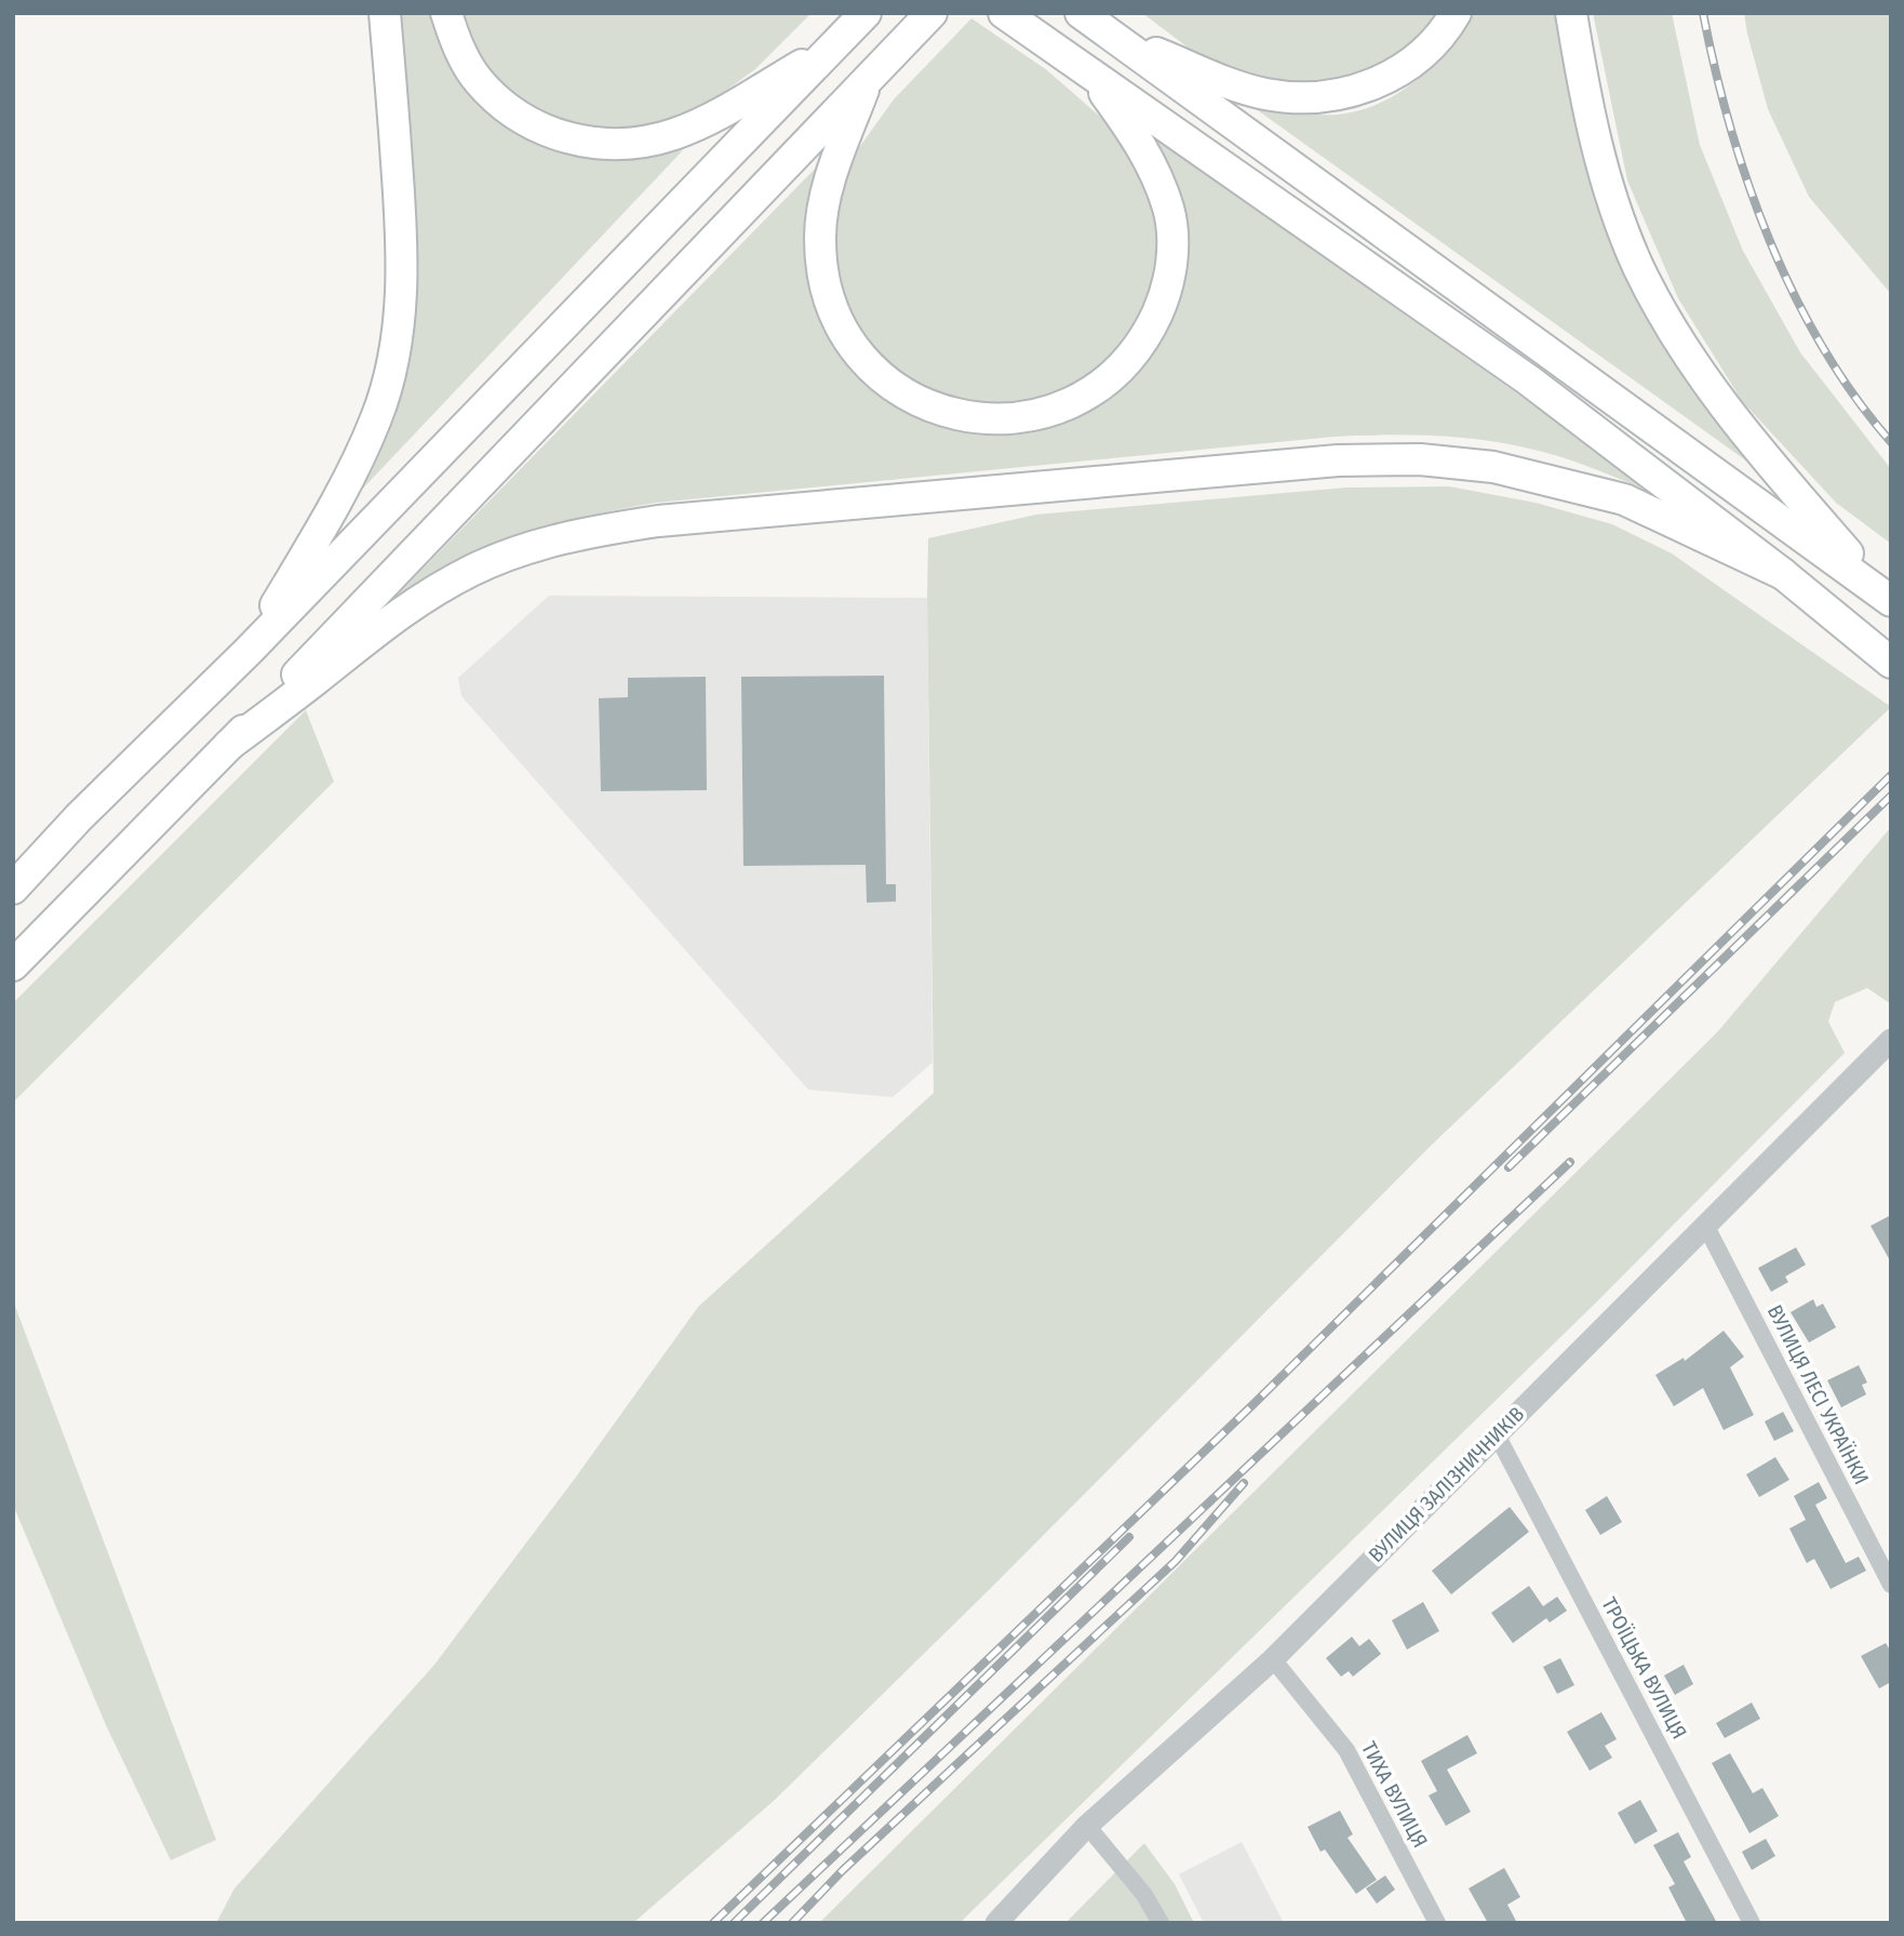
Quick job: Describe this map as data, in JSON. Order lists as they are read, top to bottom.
{
  "streets": {
    "street": [
      "ВУЛИЦЯ ЛЕСІ УКРАЇНКИ",
      "ВУЛИЦЯ ЗАЛІЗНИЧНИКІВ",
      "ТРОЇЦЬКА ВУЛИЦЯ",
      "ТИХА ВУЛИЦЯ"
    ]
  },
  "crossings": [
    ["ВУЛИЦЯ ЛЕСІ УКРАЇНКИ", "ВУЛИЦЯ ЗАЛІЗНИЧНИКІВ"],
    ["ВУЛИЦЯ ЗАЛІЗНИЧНИКІВ", "ТРОЇЦЬКА ВУЛИЦЯ"],
    ["ВУЛИЦЯ ЗАЛІЗНИЧНИКІВ", "ТИХА ВУЛИЦЯ"]
  ]
}
